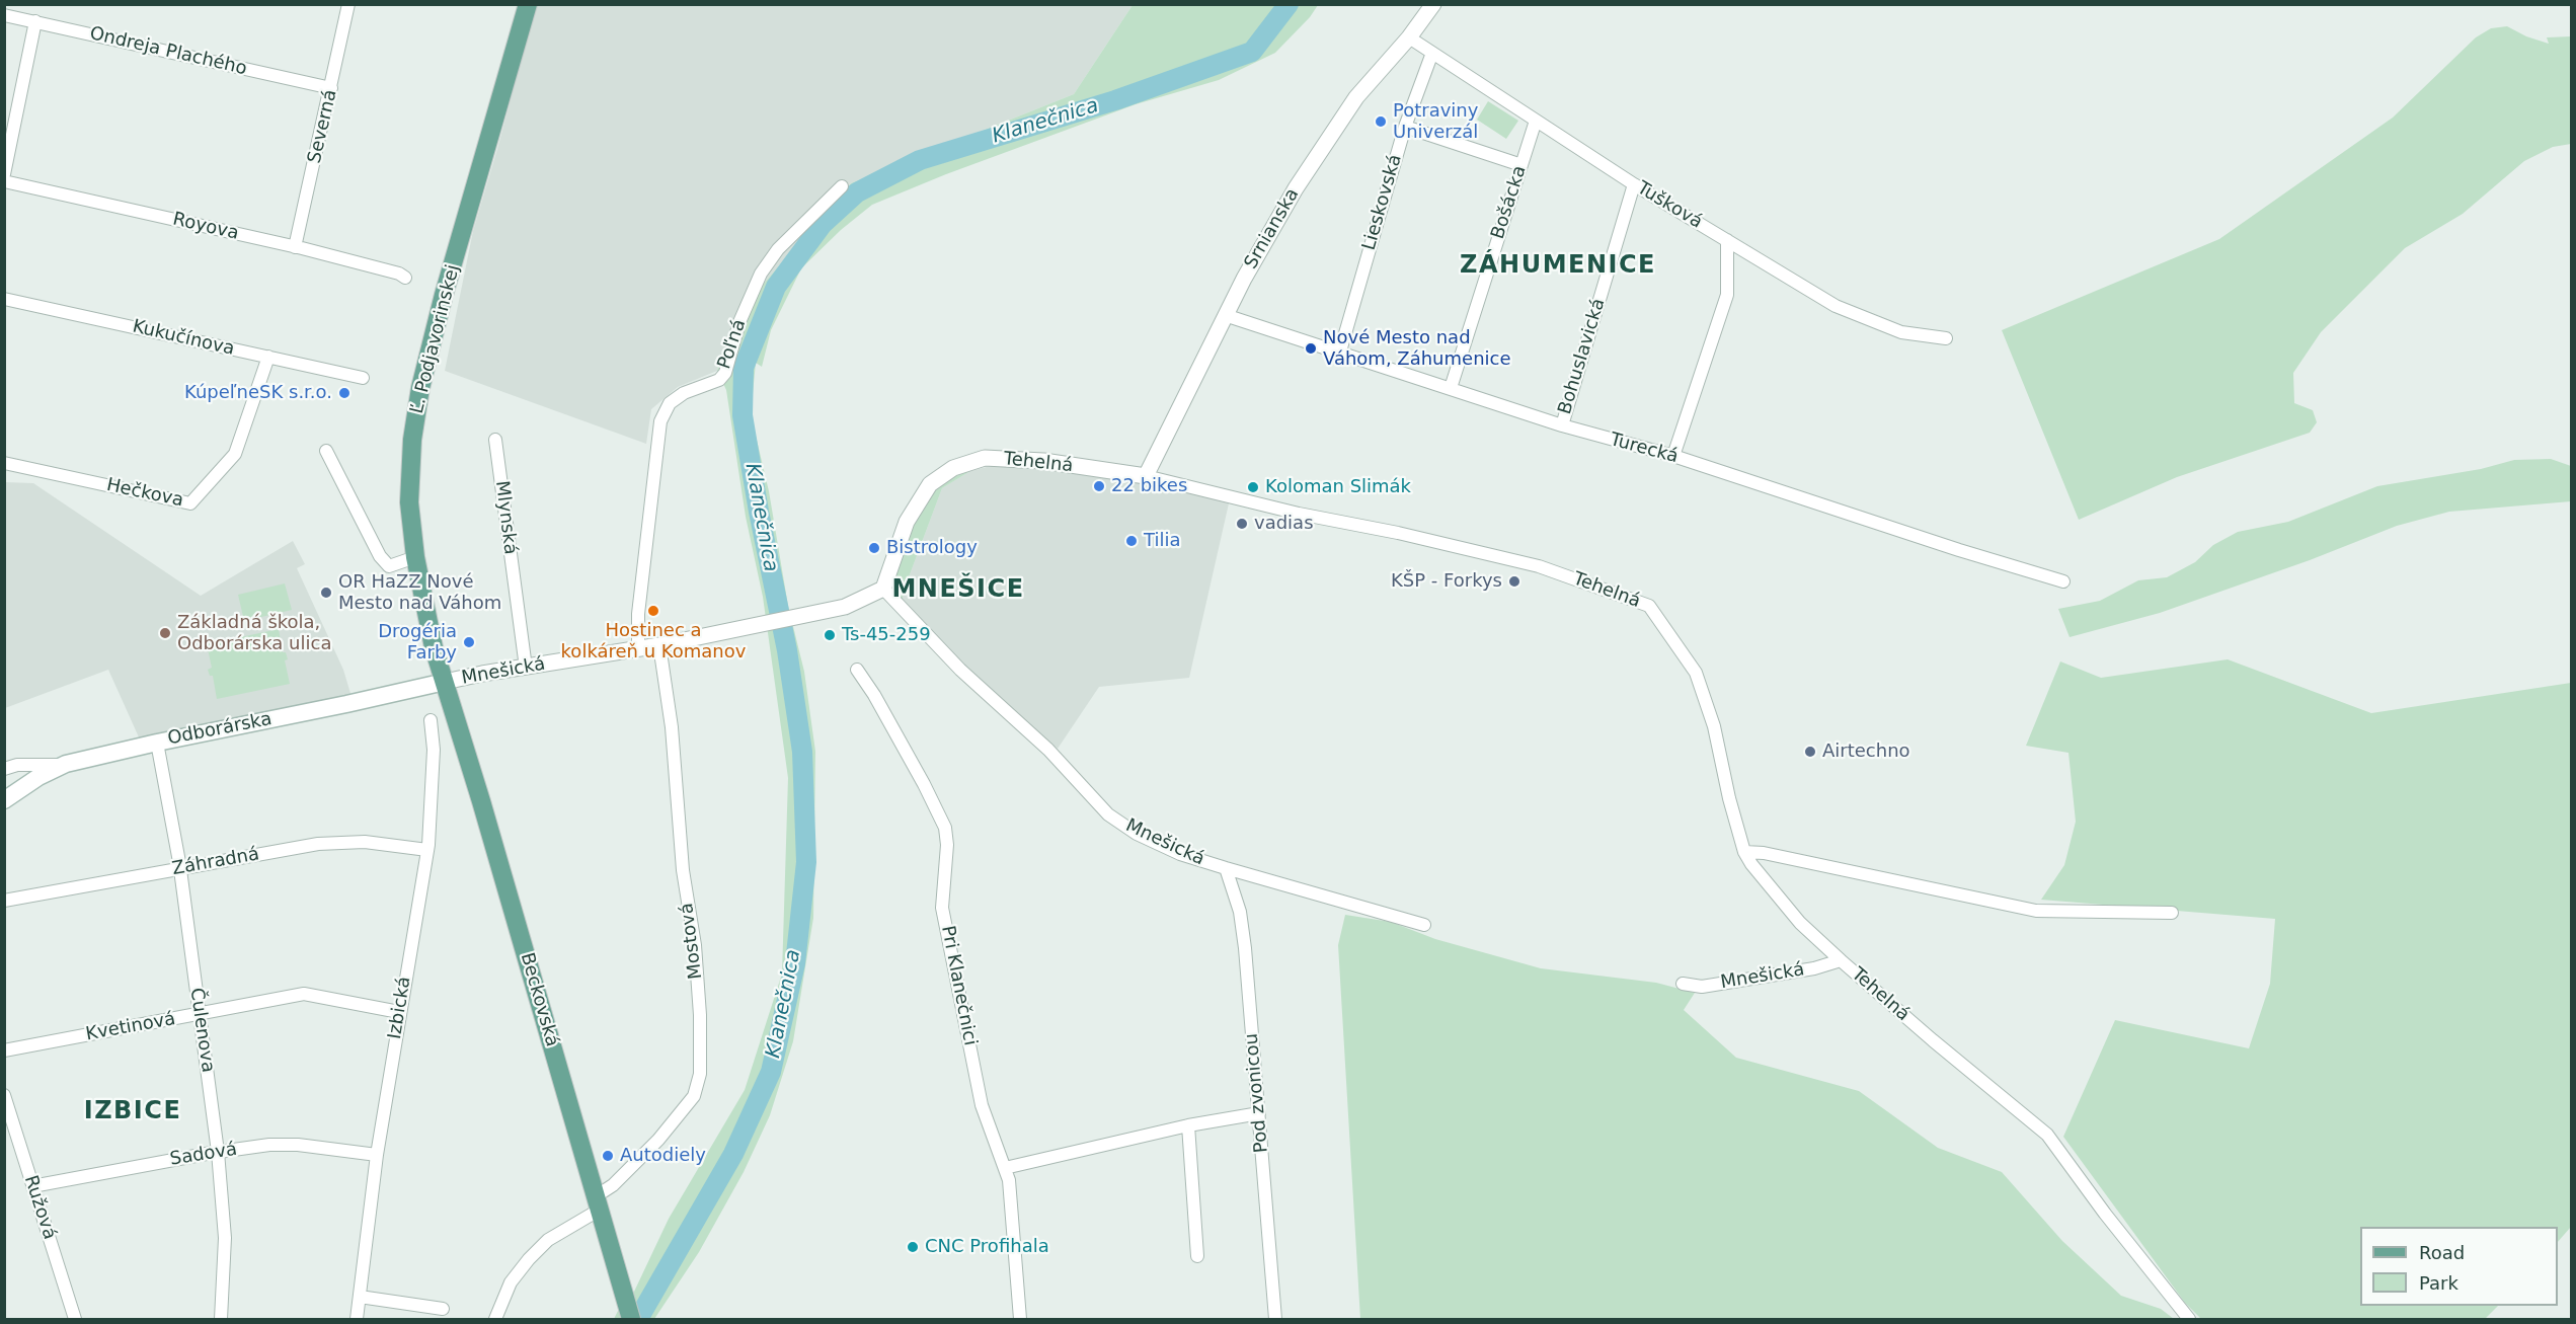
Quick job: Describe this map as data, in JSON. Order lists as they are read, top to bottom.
{
  "streets": {
    "main road": ["Ľ. Podjavorinskej", "Odborárska", "Beckovská"],
    "street": [
      "Ondreja Plachého",
      "Severná",
      "Lieskovská",
      "Bošácka",
      "Tušková",
      "Royova",
      "Srnianska",
      "Kukučínova",
      "Poľná",
      "Bohuslavická",
      "Turecká",
      "Tehelná",
      "Hečkova",
      "Mlynská",
      "Mnešická",
      "Záhradná",
      "Mostová",
      "Pri Klanečnici",
      "Izbická",
      "Kvetinová",
      "Čulenova",
      "Pod zvonicou",
      "Sadová",
      "Ružová"
    ]
  },
  "crossings": [
    ["Ondreja Plachého", "Severná"],
    ["Severná", "Royova"],
    ["Lieskovská", "Tušková"],
    ["Lieskovská", "Turecká"],
    ["Bošácka", "Tušková"],
    ["Bošácka", "Turecká"],
    ["Tušková", "Srnianska"],
    ["Tušková", "Bohuslavická"],
    ["Srnianska", "Turecká"],
    ["Srnianska", "Tehelná"],
    ["Kukučínova", "Hečkova"],
    ["Ľ. Podjavorinskej", "Mnešická"],
    ["Ľ. Podjavorinskej", "Odborárska"],
    ["Ľ. Podjavorinskej", "Beckovská"],
    ["Poľná", "Mnešická"],
    ["Bohuslavická", "Turecká"],
    ["Tehelná", "Mnešická"],
    ["Mlynská", "Mnešická"],
    ["Mnešická", "Odborárska"],
    ["Mnešická", "Mostová"],
    ["Mnešická", "Beckovská"],
    ["Mnešická", "Pod zvonicou"],
    ["Odborárska", "Beckovská"],
    ["Odborárska", "Čulenova"],
    ["Záhradná", "Izbická"],
    ["Záhradná", "Čulenova"],
    ["Mostová", "Beckovská"],
    ["Izbická", "Kvetinová"],
    ["Izbická", "Sadová"],
    ["Kvetinová", "Čulenova"],
    ["Čulenova", "Sadová"],
    ["Sadová", "Ružová"]
  ],
  "districts": ["ZÁHUMENICE", "MNEŠICE", "IZBICE"],
  "water": ["Klanečnica"],
  "places": [
    "Potraviny Univerzál",
    "Nové Mesto nad Váhom, Záhumenice",
    "KúpeľneSK s.r.o.",
    "22 bikes",
    "Koloman Slimák",
    "vadias",
    "Tilia",
    "Bistrology",
    "KŠP - Forkys",
    "OR HaZZ Nové Mesto nad Váhom",
    "Hostinec a kolkáreň u Komanov",
    "Základná škola, Odborárska ulica",
    "Ts-45-259",
    "Drogéria Farby",
    "Airtechno",
    "Autodiely",
    "CNC Profihala"
  ],
  "legend": ["Road", "Park"]
}
